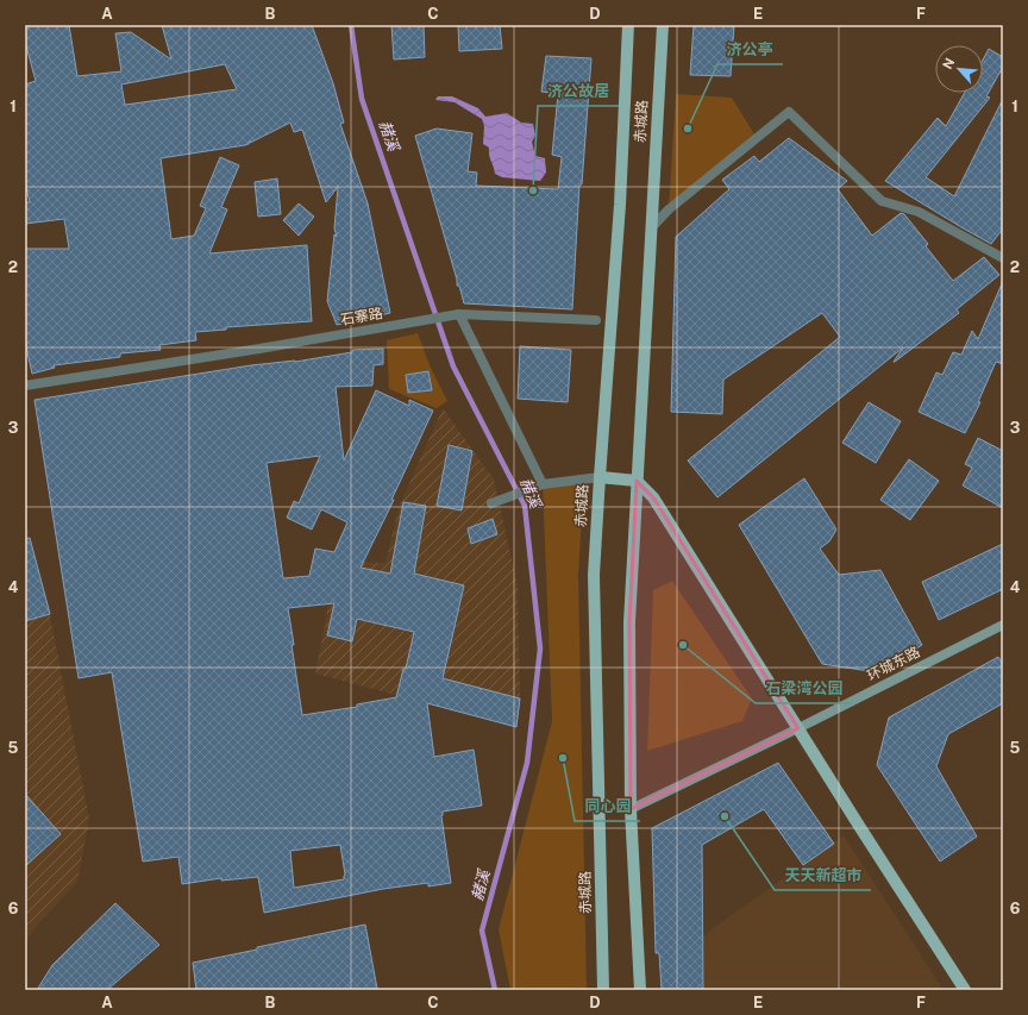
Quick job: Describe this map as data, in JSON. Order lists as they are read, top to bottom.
{
  "streets": {
    "main road": ["赤城路", "环城东路"],
    "street": ["石寨路"]
  },
  "crossings": [
    ["赤城路", "环城东路"]
  ],
  "water": ["赭溪"],
  "places": [
    "济公亭",
    "济公故居",
    "石梁湾公园",
    "同心园",
    "天天新超市"
  ],
  "north": "top left",
  "grid": {
    "columns": [
      "A",
      "B",
      "C",
      "D",
      "E",
      "F"
    ],
    "rows": [
      "1",
      "2",
      "3",
      "4",
      "5",
      "6"
    ]
  }
}
